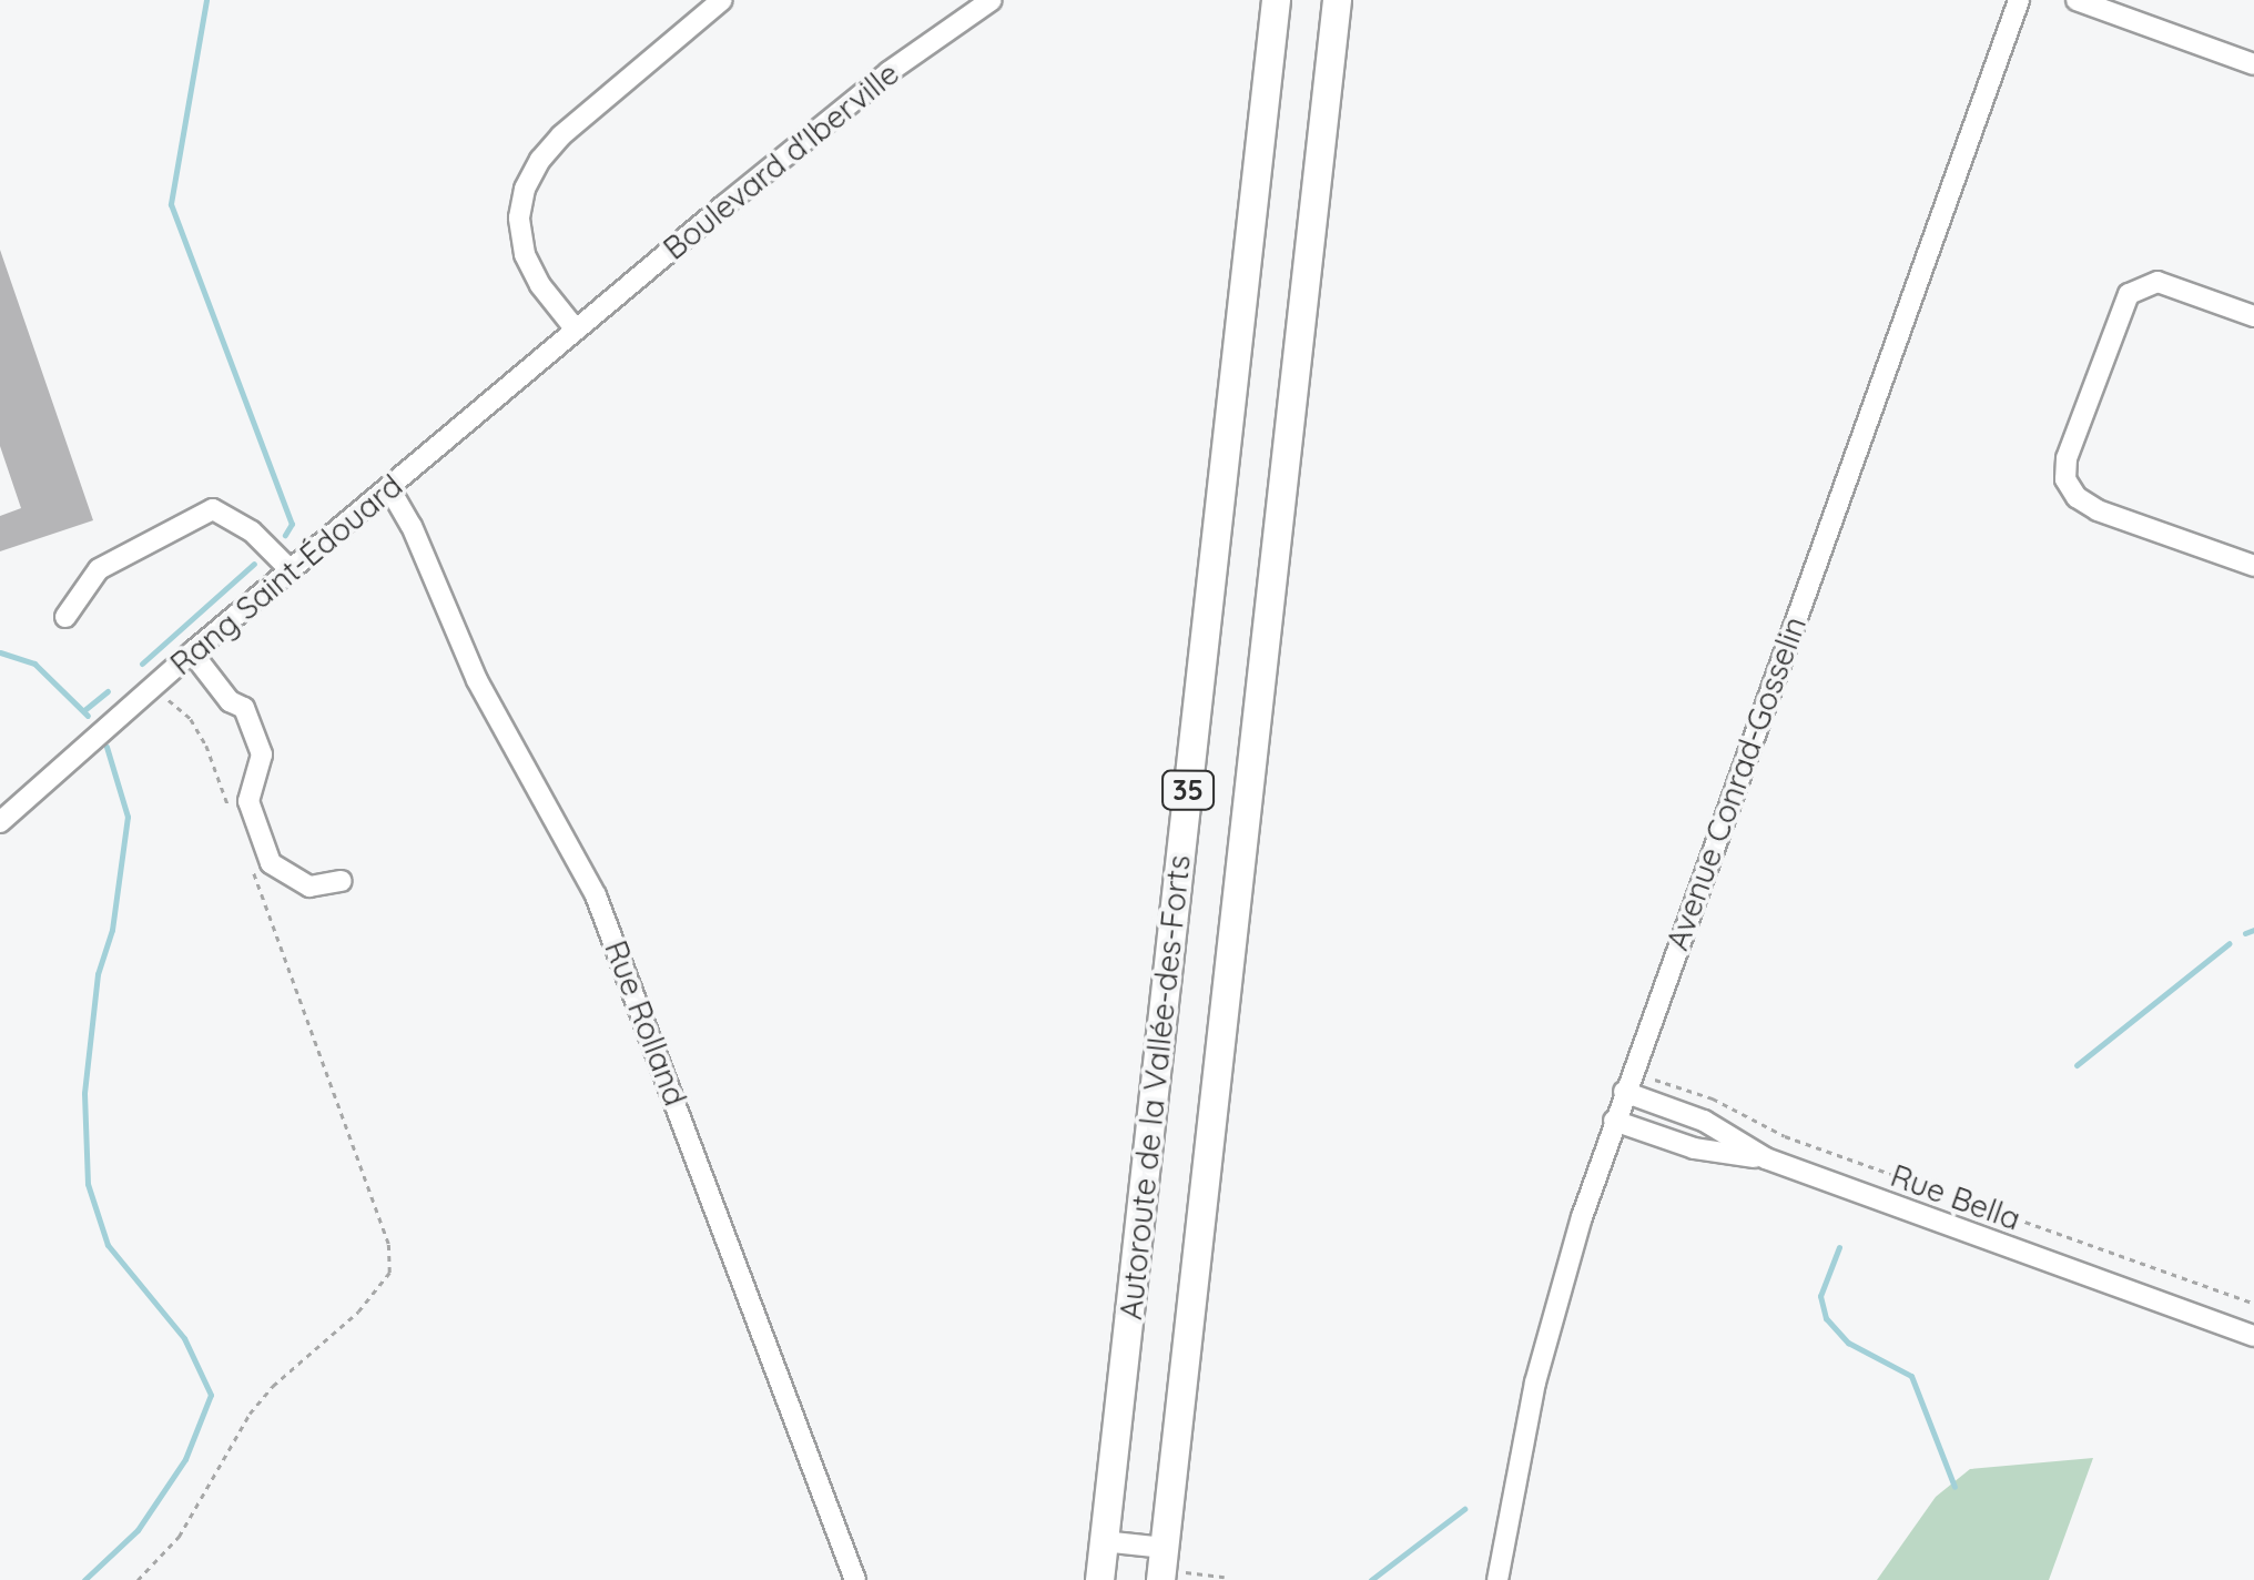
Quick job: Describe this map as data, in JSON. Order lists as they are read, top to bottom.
{
  "streets": {
    "highway": ["35", "Autoroute de la Vallée-des-Forts"],
    "street": [
      "Boulevard d'Iberville",
      "Rang Saint-Édouard",
      "Avenue Conrad-Gosselin",
      "Rue Rolland",
      "Rue Bella"
    ]
  },
  "crossings": [
    ["Boulevard d'Iberville", "Rang Saint-Édouard"],
    ["Rang Saint-Édouard", "Rue Rolland"],
    ["Avenue Conrad-Gosselin", "Rue Bella"]
  ]
}
